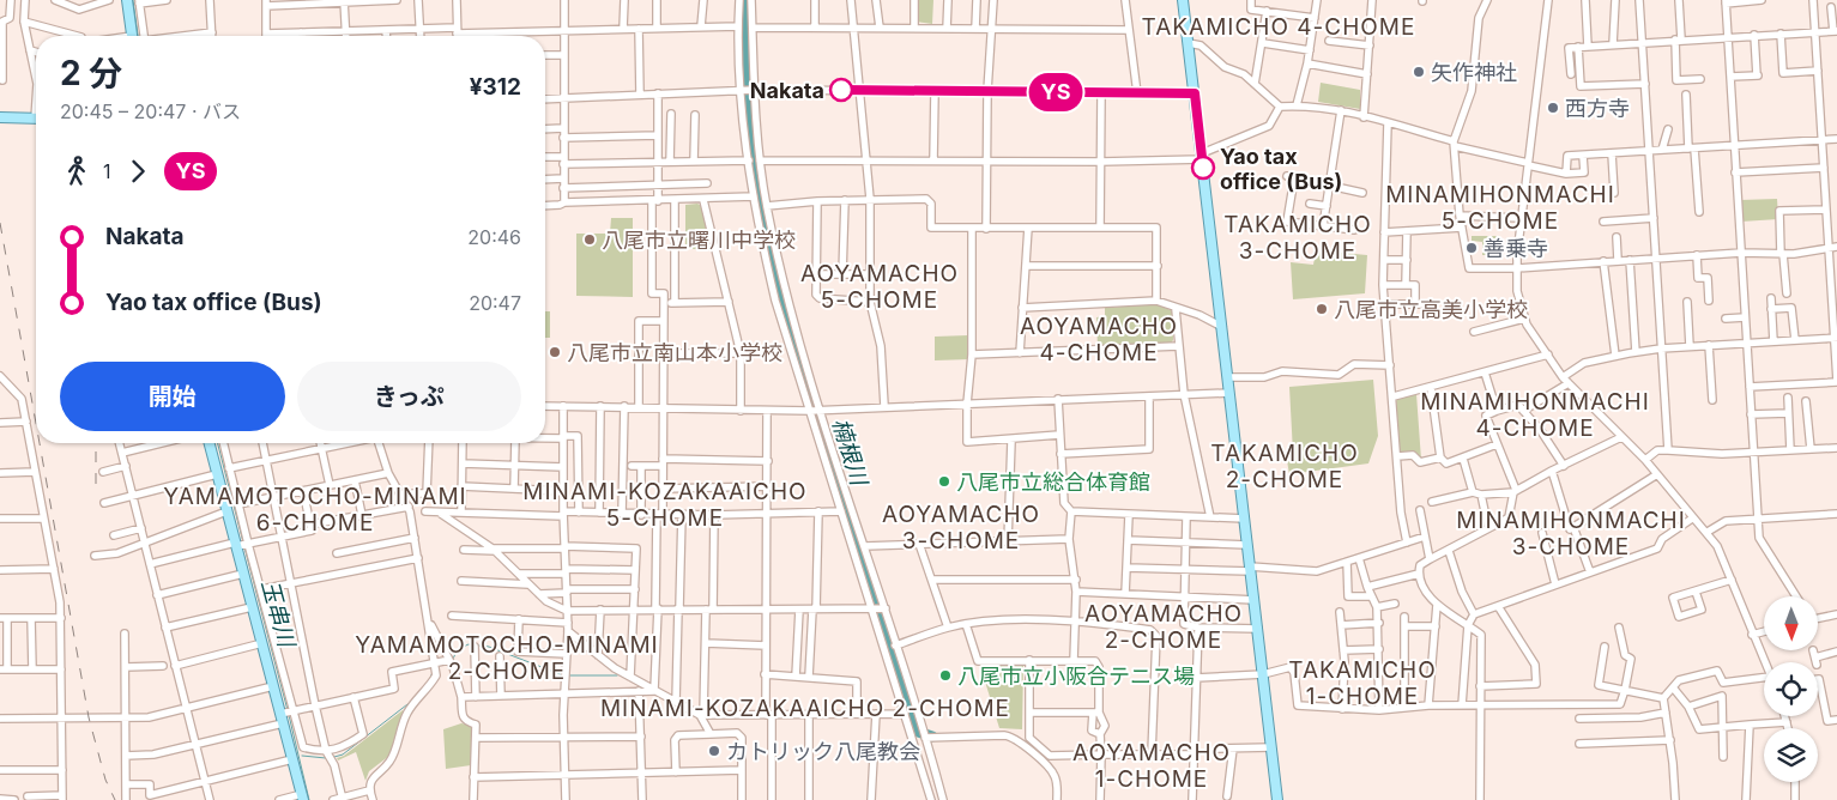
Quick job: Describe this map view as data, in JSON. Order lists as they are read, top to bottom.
{
  "districts": [
    "TAKAMICHO 4-CHOME",
    "MINAMIHONMACHI 5-CHOME",
    "TAKAMICHO 3-CHOME",
    "AOYAMACHO 5-CHOME",
    "AOYAMACHO 4-CHOME",
    "MINAMIHONMACHI 4-CHOME",
    "TAKAMICHO 2-CHOME",
    "MINAMI-KOZAKAAICHO 5-CHOME",
    "YAMAMOTOCHO-MINAMI 6-CHOME",
    "AOYAMACHO 3-CHOME",
    "MINAMIHONMACHI 3-CHOME",
    "AOYAMACHO 2-CHOME",
    "YAMAMOTOCHO-MINAMI 2-CHOME",
    "TAKAMICHO 1-CHOME",
    "MINAMI-KOZAKAAICHO 2-CHOME",
    "AOYAMACHO 1-CHOME"
  ],
  "water": ["楠根川", "玉串川"],
  "places": [
    "矢作神社",
    "Nakata",
    "西方寺",
    "Yao tax office (Bus)",
    "八尾市立曙川中学校",
    "善乗寺",
    "八尾市立高美小学校",
    "八尾市立南山本小学校",
    "八尾市立総合体育館",
    "八尾市立小阪合テニス場",
    "カトリック八尾教会"
  ],
  "lines": ["bus line YS"],
  "north": "bottom",
  "page": {
    "on_map": "YS",
    "heading": ["2 分", "20:45 – 20:47 · バス", "¥312"],
    "legs": ["1", "YS"],
    "list": [
      {
        "name": "Nakata",
        "value": "20:46"
      },
      {
        "name": "Yao tax office (Bus)",
        "value": "20:47"
      }
    ],
    "buttons": ["開始", "きっぷ"]
  }
}
